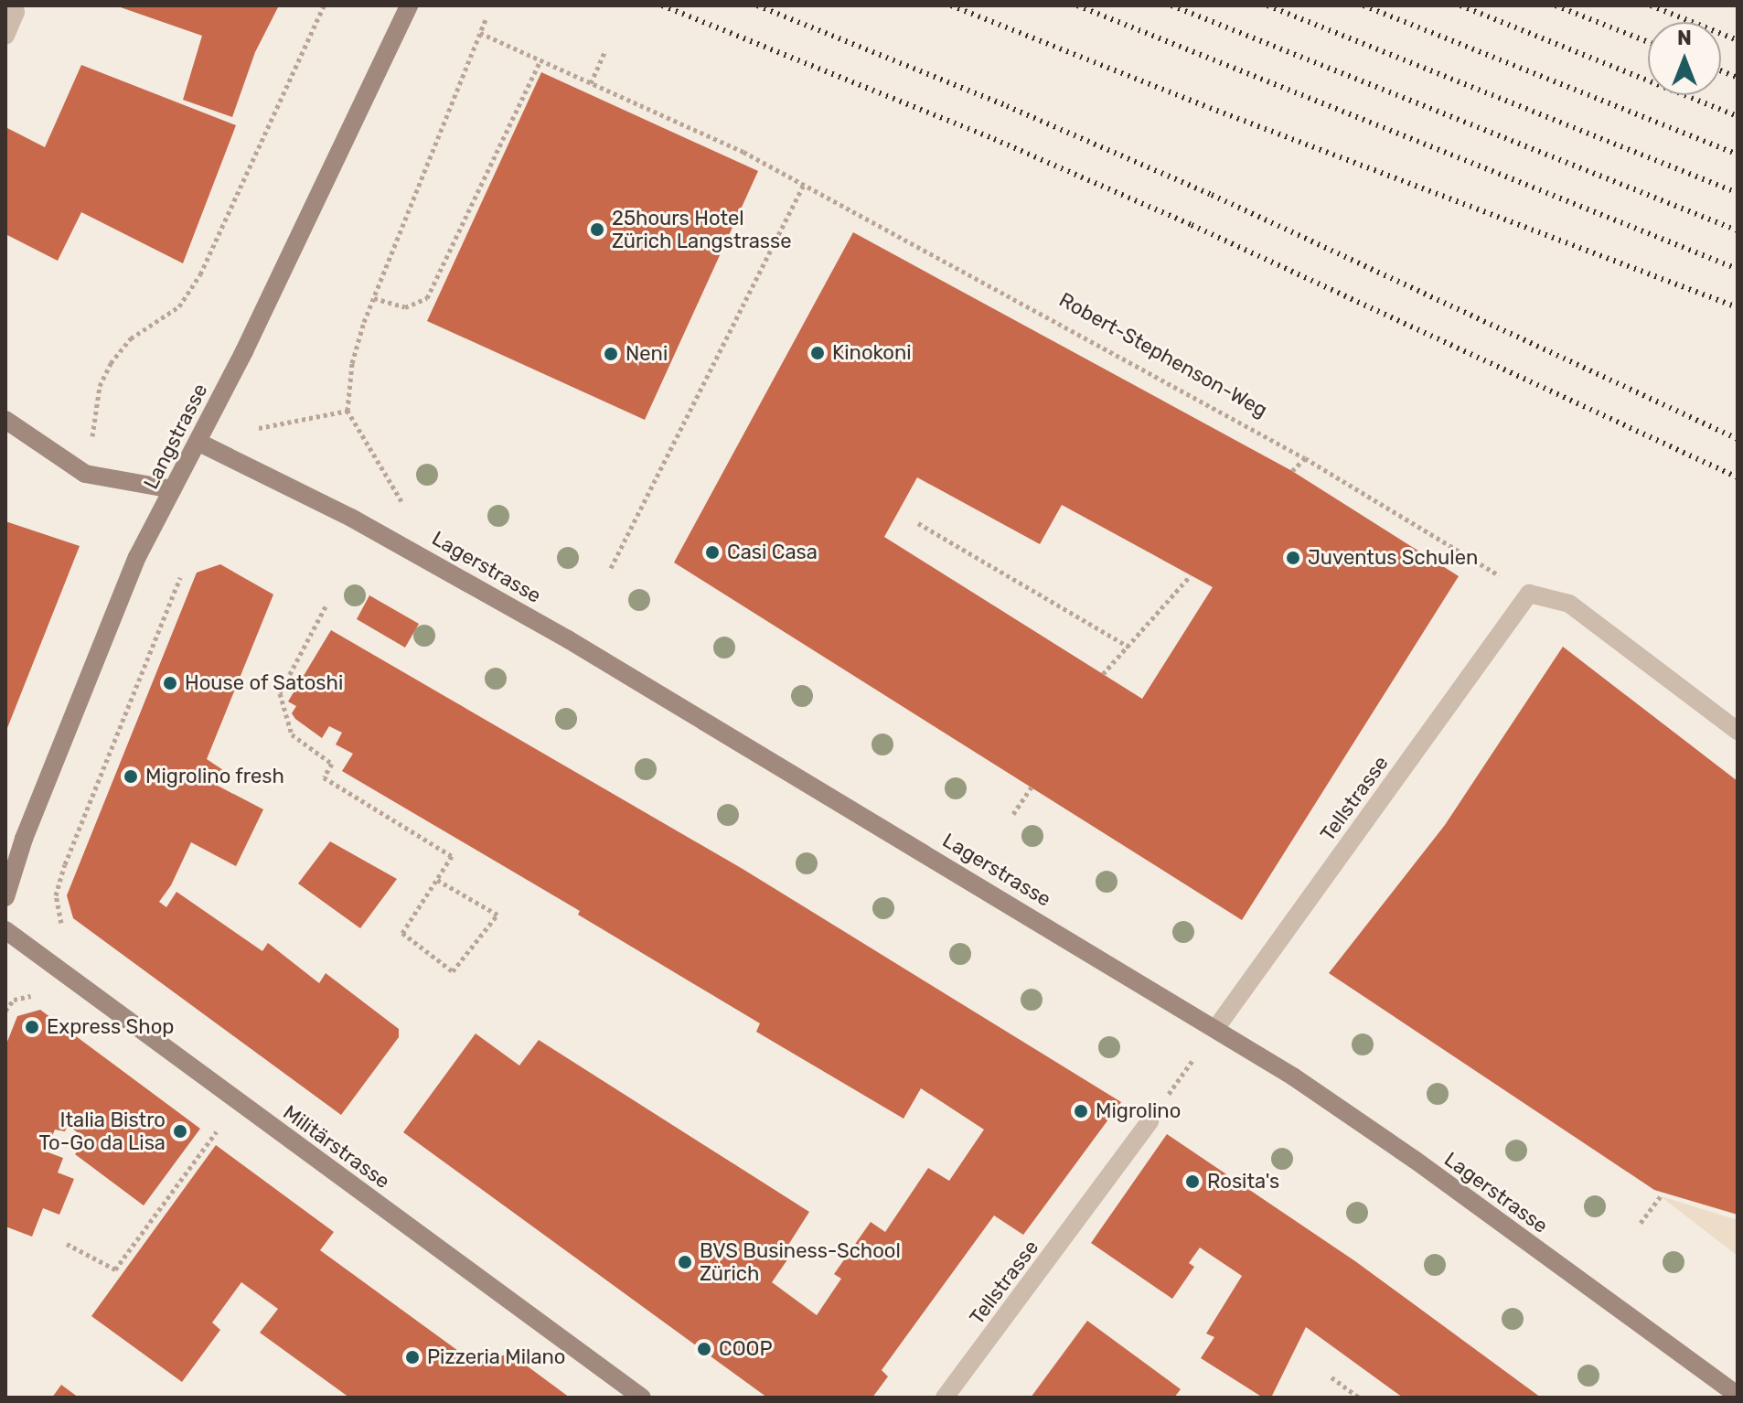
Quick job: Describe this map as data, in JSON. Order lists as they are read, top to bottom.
{
  "streets": {
    "street": [
      "Langstrasse",
      "Lagerstrasse",
      "Tellstrasse",
      "Militärstrasse"
    ],
    "path": ["Robert-Stephenson-Weg"]
  },
  "crossings": [
    ["Robert-Stephenson-Weg", "Tellstrasse"],
    ["Langstrasse", "Lagerstrasse"],
    ["Lagerstrasse", "Tellstrasse"]
  ],
  "places": [
    "25hours Hotel Zürich Langstrasse",
    "Kinokoni",
    "Neni",
    "Casi Casa",
    "Juventus Schulen",
    "House of Satoshi",
    "Migrolino fresh",
    "Express Shop",
    "Migrolino",
    "Italia Bistro To-Go da Lisa",
    "Rosita's",
    "BVS Business-School Zürich",
    "COOP",
    "Pizzeria Milano"
  ],
  "north": "top"
}
